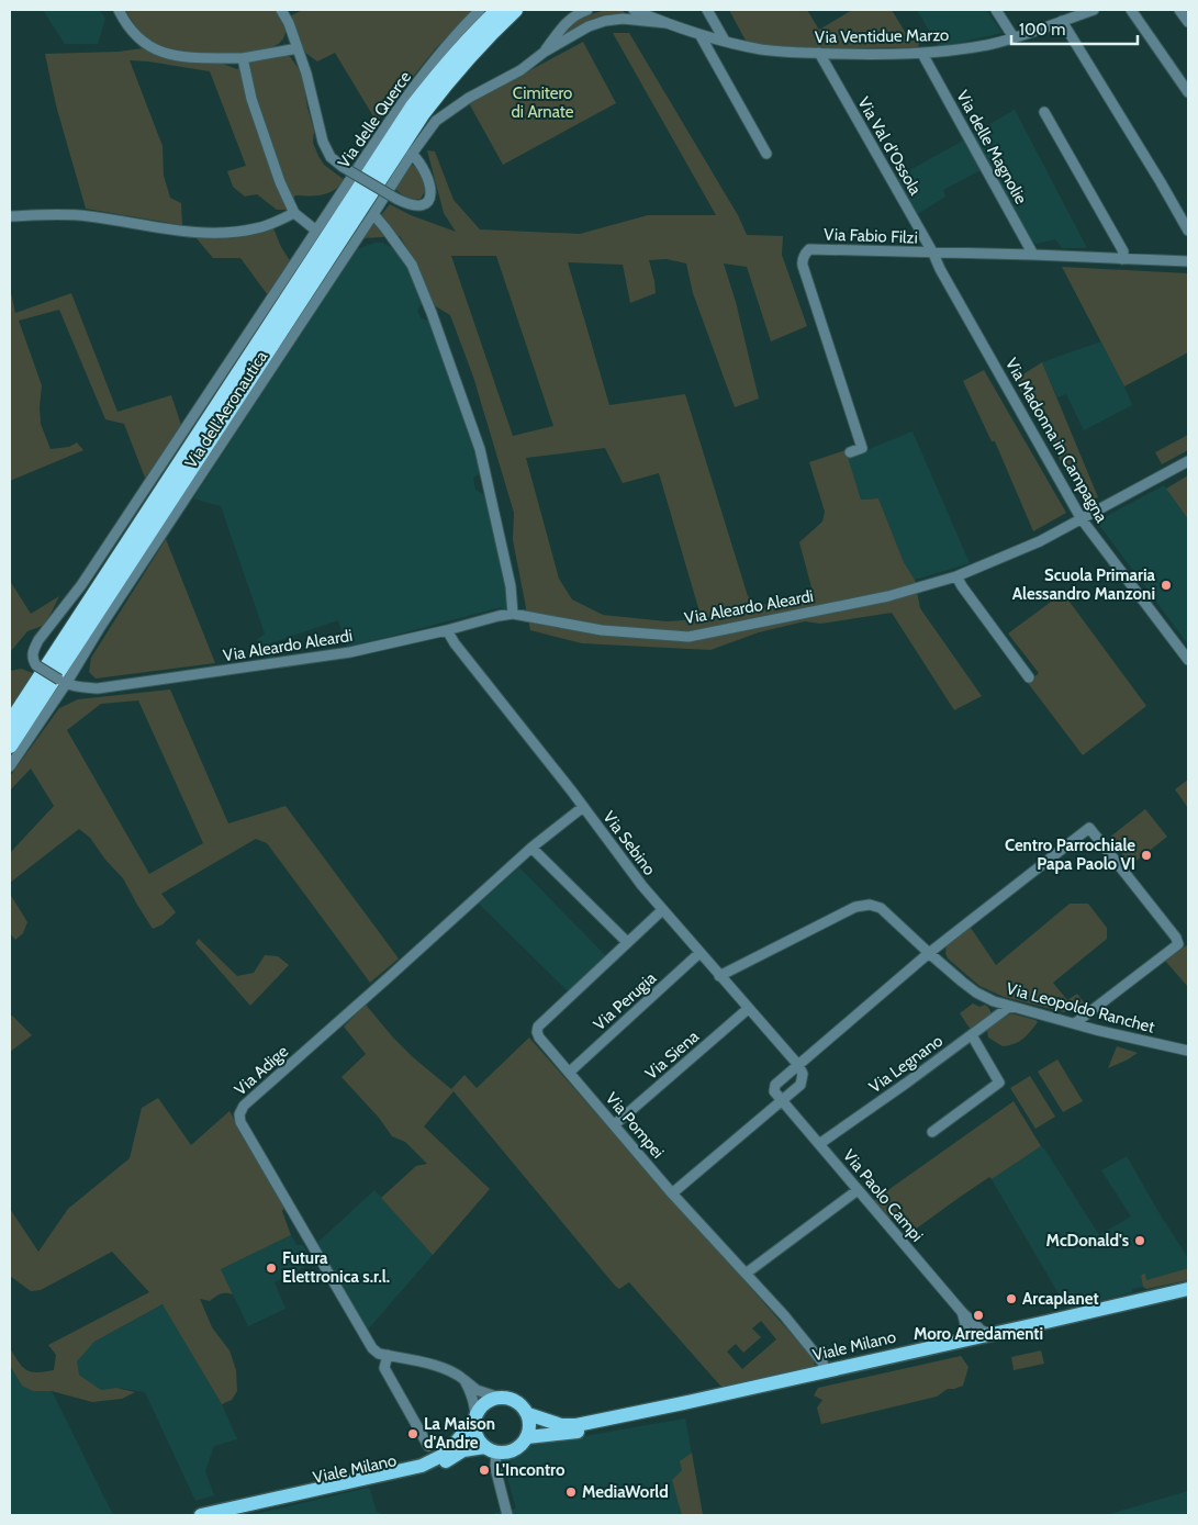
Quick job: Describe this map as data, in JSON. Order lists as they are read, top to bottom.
{
  "streets": {
    "main road": ["Viale Milano"],
    "street": [
      "Via Ventidue Marzo",
      "Via delle Querce",
      "Via Val d'Ossola",
      "Via delle Magnolie",
      "Via Fabio Filzi",
      "Via dell'Aeronautica",
      "Via Madonna in Campagna",
      "Via Aleardo Aleardi",
      "Via Sebino",
      "Via Perugia",
      "Via Leopoldo Ranchet",
      "Via Siena",
      "Via Legnano",
      "Via Adige",
      "Via Pompei",
      "Via Paolo Campi"
    ]
  },
  "crossings": [
    ["Via Ventidue Marzo", "Via Val d'Ossola"],
    ["Via Ventidue Marzo", "Via delle Magnolie"],
    ["Via Ventidue Marzo", "Via dell'Aeronautica"],
    ["Via delle Querce", "Via dell'Aeronautica"],
    ["Via delle Querce", "Via Aleardo Aleardi"],
    ["Via Val d'Ossola", "Via Fabio Filzi"],
    ["Via Val d'Ossola", "Via Madonna in Campagna"],
    ["Via delle Magnolie", "Via Fabio Filzi"],
    ["Via Fabio Filzi", "Via Madonna in Campagna"],
    ["Via dell'Aeronautica", "Via Aleardo Aleardi"],
    ["Via Madonna in Campagna", "Via Aleardo Aleardi"],
    ["Via Aleardo Aleardi", "Via Sebino"],
    ["Via Sebino", "Via Perugia"],
    ["Via Sebino", "Via Leopoldo Ranchet"],
    ["Via Sebino", "Via Siena"],
    ["Via Sebino", "Via Adige"],
    ["Via Sebino", "Via Pompei"],
    ["Via Perugia", "Via Pompei"],
    ["Via Leopoldo Ranchet", "Via Legnano"],
    ["Via Siena", "Via Pompei"],
    ["Via Legnano", "Via Paolo Campi"],
    ["Via Adige", "Viale Milano"],
    ["Via Pompei", "Viale Milano"],
    ["Via Paolo Campi", "Viale Milano"]
  ],
  "parks": ["Cimitero di Arnate"],
  "places": [
    "Scuola Primaria Alessandro Manzoni",
    "Centro Parrochiale Papa Paolo VI",
    "McDonald's",
    "Futura Elettronica s.r.l.",
    "Arcaplanet",
    "Moro Arredamenti",
    "La Maison d'Andre",
    "L'Incontro",
    "MediaWorld"
  ],
  "scale_bar": "100 m"
}
